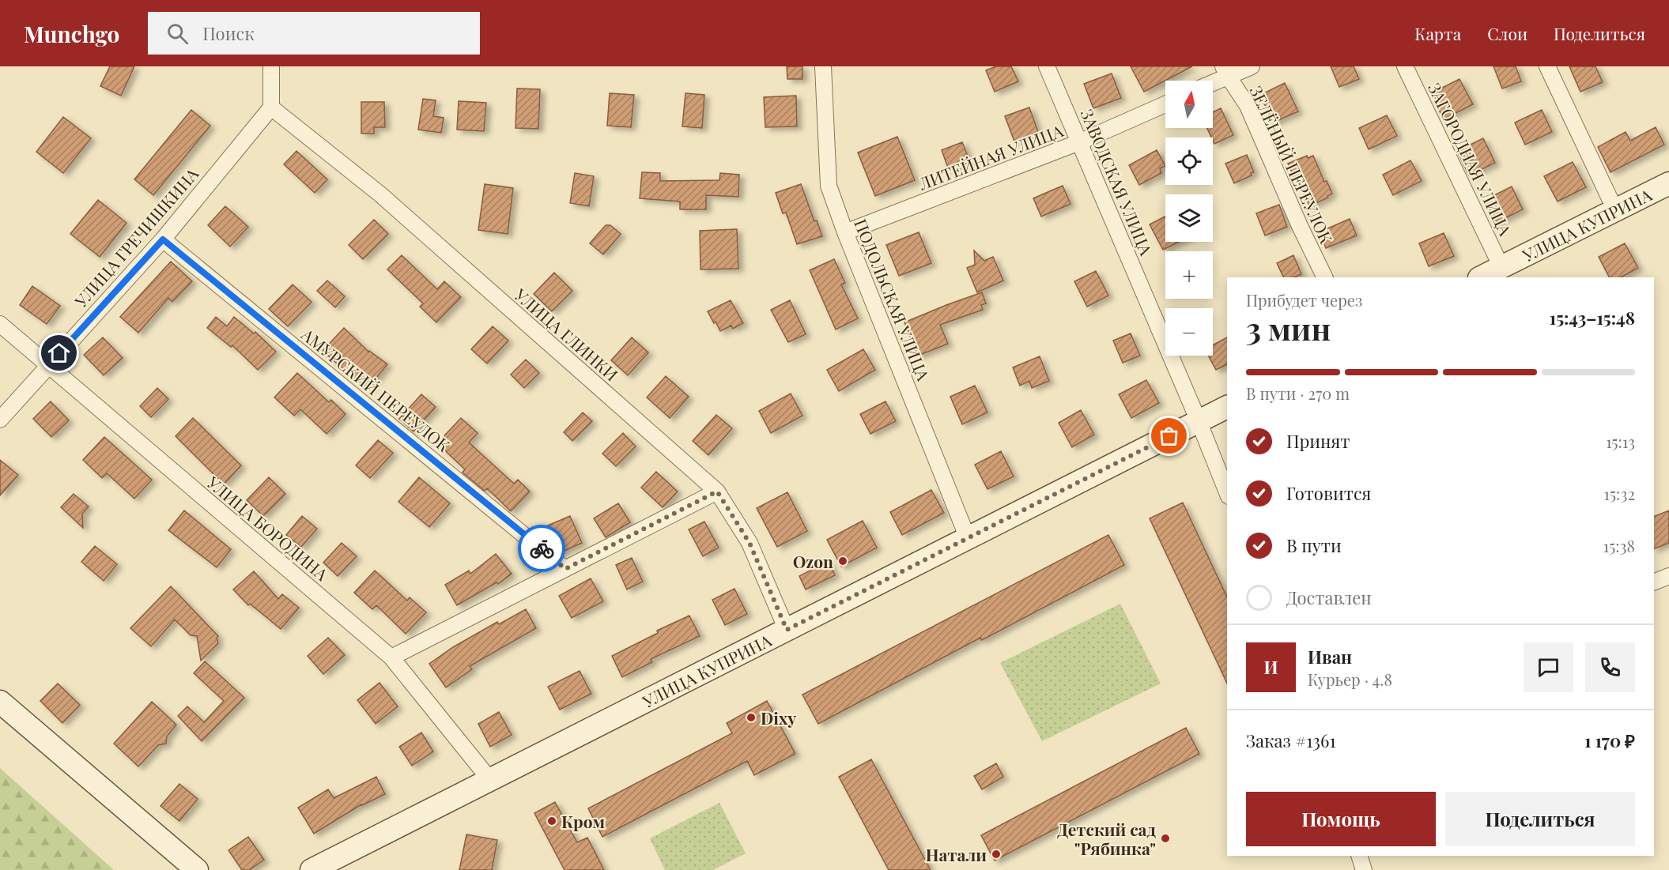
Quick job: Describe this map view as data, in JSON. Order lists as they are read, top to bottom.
{
  "streets": {
    "street": [
      "ЛИТЕЙНАЯ УЛИЦА",
      "ЗАГОРОДНАЯ УЛИЦА",
      "ЗЕЛЁНЫЙ ПЕРЕУЛОК",
      "ЗАВОДСКАЯ УЛИЦА",
      "УЛИЦА КУПРИНА",
      "УЛИЦА ГРЕЧИШКИНА",
      "ПОДОЛЬСКАЯ УЛИЦА",
      "УЛИЦА ГЛИНКИ",
      "АМУРСКИЙ ПЕРЕУЛОК",
      "УЛИЦА БОРОДИНА"
    ]
  },
  "crossings": [
    ["ЛИТЕЙНАЯ УЛИЦА", "ЗАВОДСКАЯ УЛИЦА"],
    ["ЛИТЕЙНАЯ УЛИЦА", "ПОДОЛЬСКАЯ УЛИЦА"],
    ["ЗАГОРОДНАЯ УЛИЦА", "УЛИЦА КУПРИНА"],
    ["ЗАВОДСКАЯ УЛИЦА", "УЛИЦА КУПРИНА"],
    ["УЛИЦА КУПРИНА", "ПОДОЛЬСКАЯ УЛИЦА"],
    ["УЛИЦА КУПРИНА", "УЛИЦА ГЛИНКИ"],
    ["УЛИЦА КУПРИНА", "УЛИЦА БОРОДИНА"],
    ["УЛИЦА ГРЕЧИШКИНА", "УЛИЦА ГЛИНКИ"],
    ["УЛИЦА ГРЕЧИШКИНА", "АМУРСКИЙ ПЕРЕУЛОК"],
    ["УЛИЦА ГРЕЧИШКИНА", "УЛИЦА БОРОДИНА"]
  ],
  "places": [
    "Ozon",
    "Dixy",
    "Кром",
    "Детский сад \"Рябинка\"",
    "Натали"
  ],
  "north": "top",
  "page": {
    "header": "Munchgo",
    "search": "Поиск",
    "nav": ["Карта", "Слои", "Поделиться"],
    "map_buttons": ["+", "−"],
    "heading": ["3 мин", "Прибудет через", "15:43–15:48"],
    "panel": [
      "Иван",
      "Курьер · 4.8",
      "Заказ #1361",
      "1 170 ₽"
    ],
    "bar": "В пути · 270 m",
    "list": [
      ["Принят", "15:13"],
      ["Готовится", "15:32"],
      ["В пути", "15:38"],
      "Доставлен"
    ],
    "round": "И",
    "buttons": ["Помощь", "Поделиться"]
  }
}
